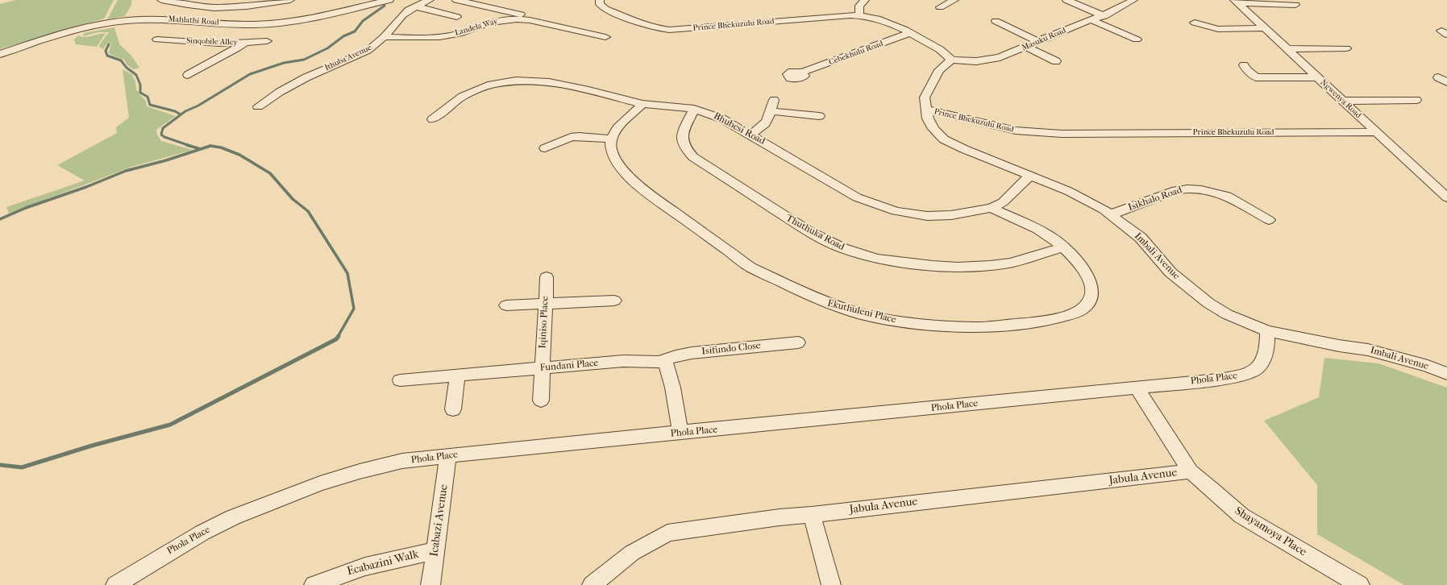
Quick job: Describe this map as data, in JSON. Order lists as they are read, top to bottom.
{
  "streets": {
    "street": [
      "Mahlathi Road",
      "Prince Bhekuzulu Road",
      "Landela Way",
      "Masuku Road",
      "Sinqobile Alley",
      "Cebekhulu Road",
      "Ithuba Avenue",
      "Ngwenya Road",
      "Bhubesi Road",
      "Isikhalo Road",
      "Thuthuka Road",
      "Imbali Avenue",
      "Ekuthuleni Place",
      "Iqiniso Place",
      "Isifundo Close",
      "Fundani Place",
      "Phola Place",
      "Jabula Avenue",
      "Icabazi Avenue",
      "Shayamoya Place",
      "Ecabazini Walk"
    ]
  },
  "crossings": [
    ["Prince Bhekuzulu Road", "Masuku Road"],
    ["Prince Bhekuzulu Road", "Cebekhulu Road"],
    ["Prince Bhekuzulu Road", "Ngwenya Road"],
    ["Prince Bhekuzulu Road", "Imbali Avenue"],
    ["Landela Way", "Ithuba Avenue"],
    ["Bhubesi Road", "Thuthuka Road"],
    ["Bhubesi Road", "Imbali Avenue"],
    ["Bhubesi Road", "Ekuthuleni Place"],
    ["Isikhalo Road", "Imbali Avenue"],
    ["Thuthuka Road", "Ekuthuleni Place"],
    ["Imbali Avenue", "Phola Place"],
    ["Iqiniso Place", "Fundani Place"],
    ["Isifundo Close", "Fundani Place"],
    ["Phola Place", "Icabazi Avenue"],
    ["Phola Place", "Shayamoya Place"],
    ["Jabula Avenue", "Shayamoya Place"],
    ["Icabazi Avenue", "Ecabazini Walk"]
  ]
}
